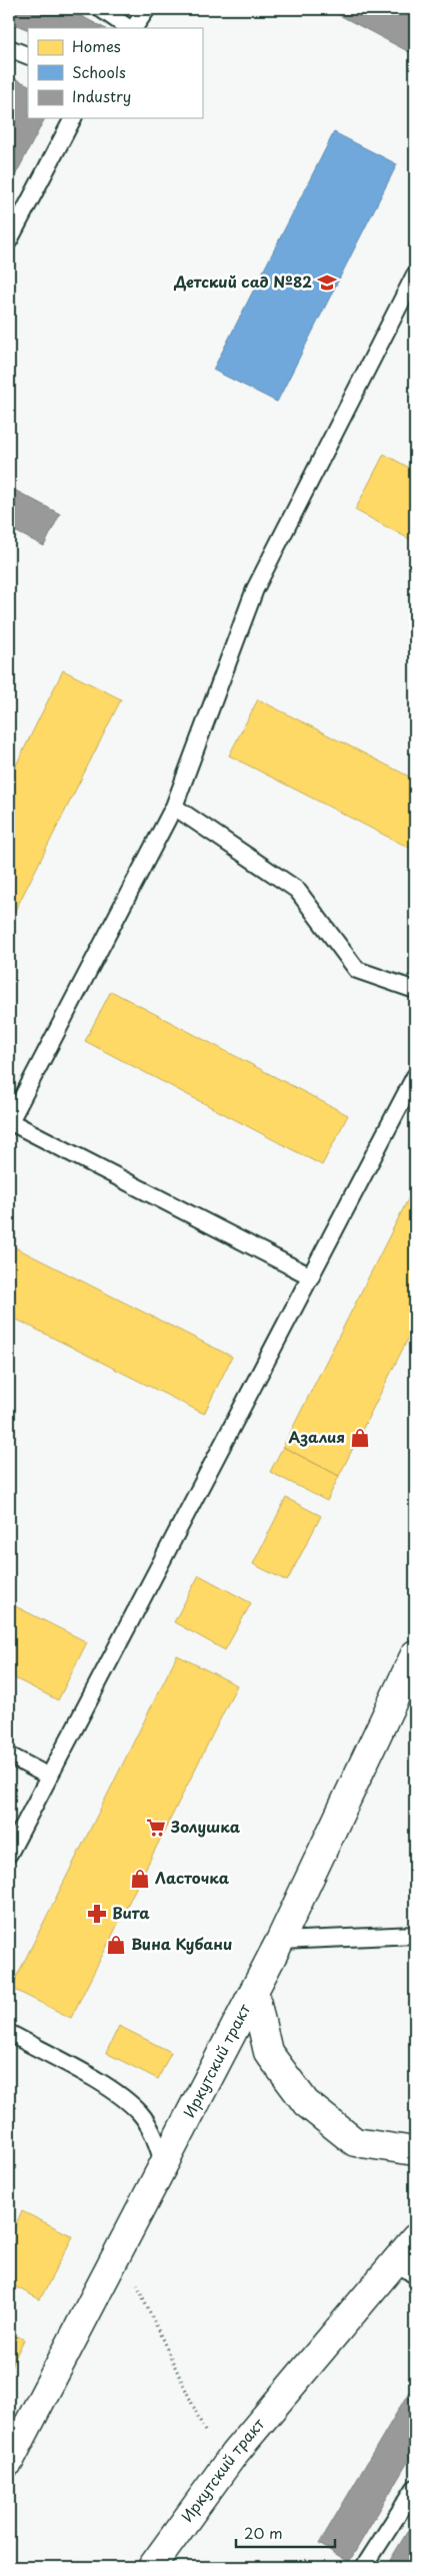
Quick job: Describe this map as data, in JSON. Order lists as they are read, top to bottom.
{
  "streets": {
    "main road": ["Иркутский тракт"]
  },
  "places": {
    "school or university": ["Детский сад №82"],
    "shop": ["Азалия", "Ласточка", "Вина Кубани"],
    "supermarket": ["Золушка"],
    "pharmacy": ["Вита"]
  },
  "legend": ["Homes", "Schools", "Industry"],
  "scale_bar": "20 m"
}
